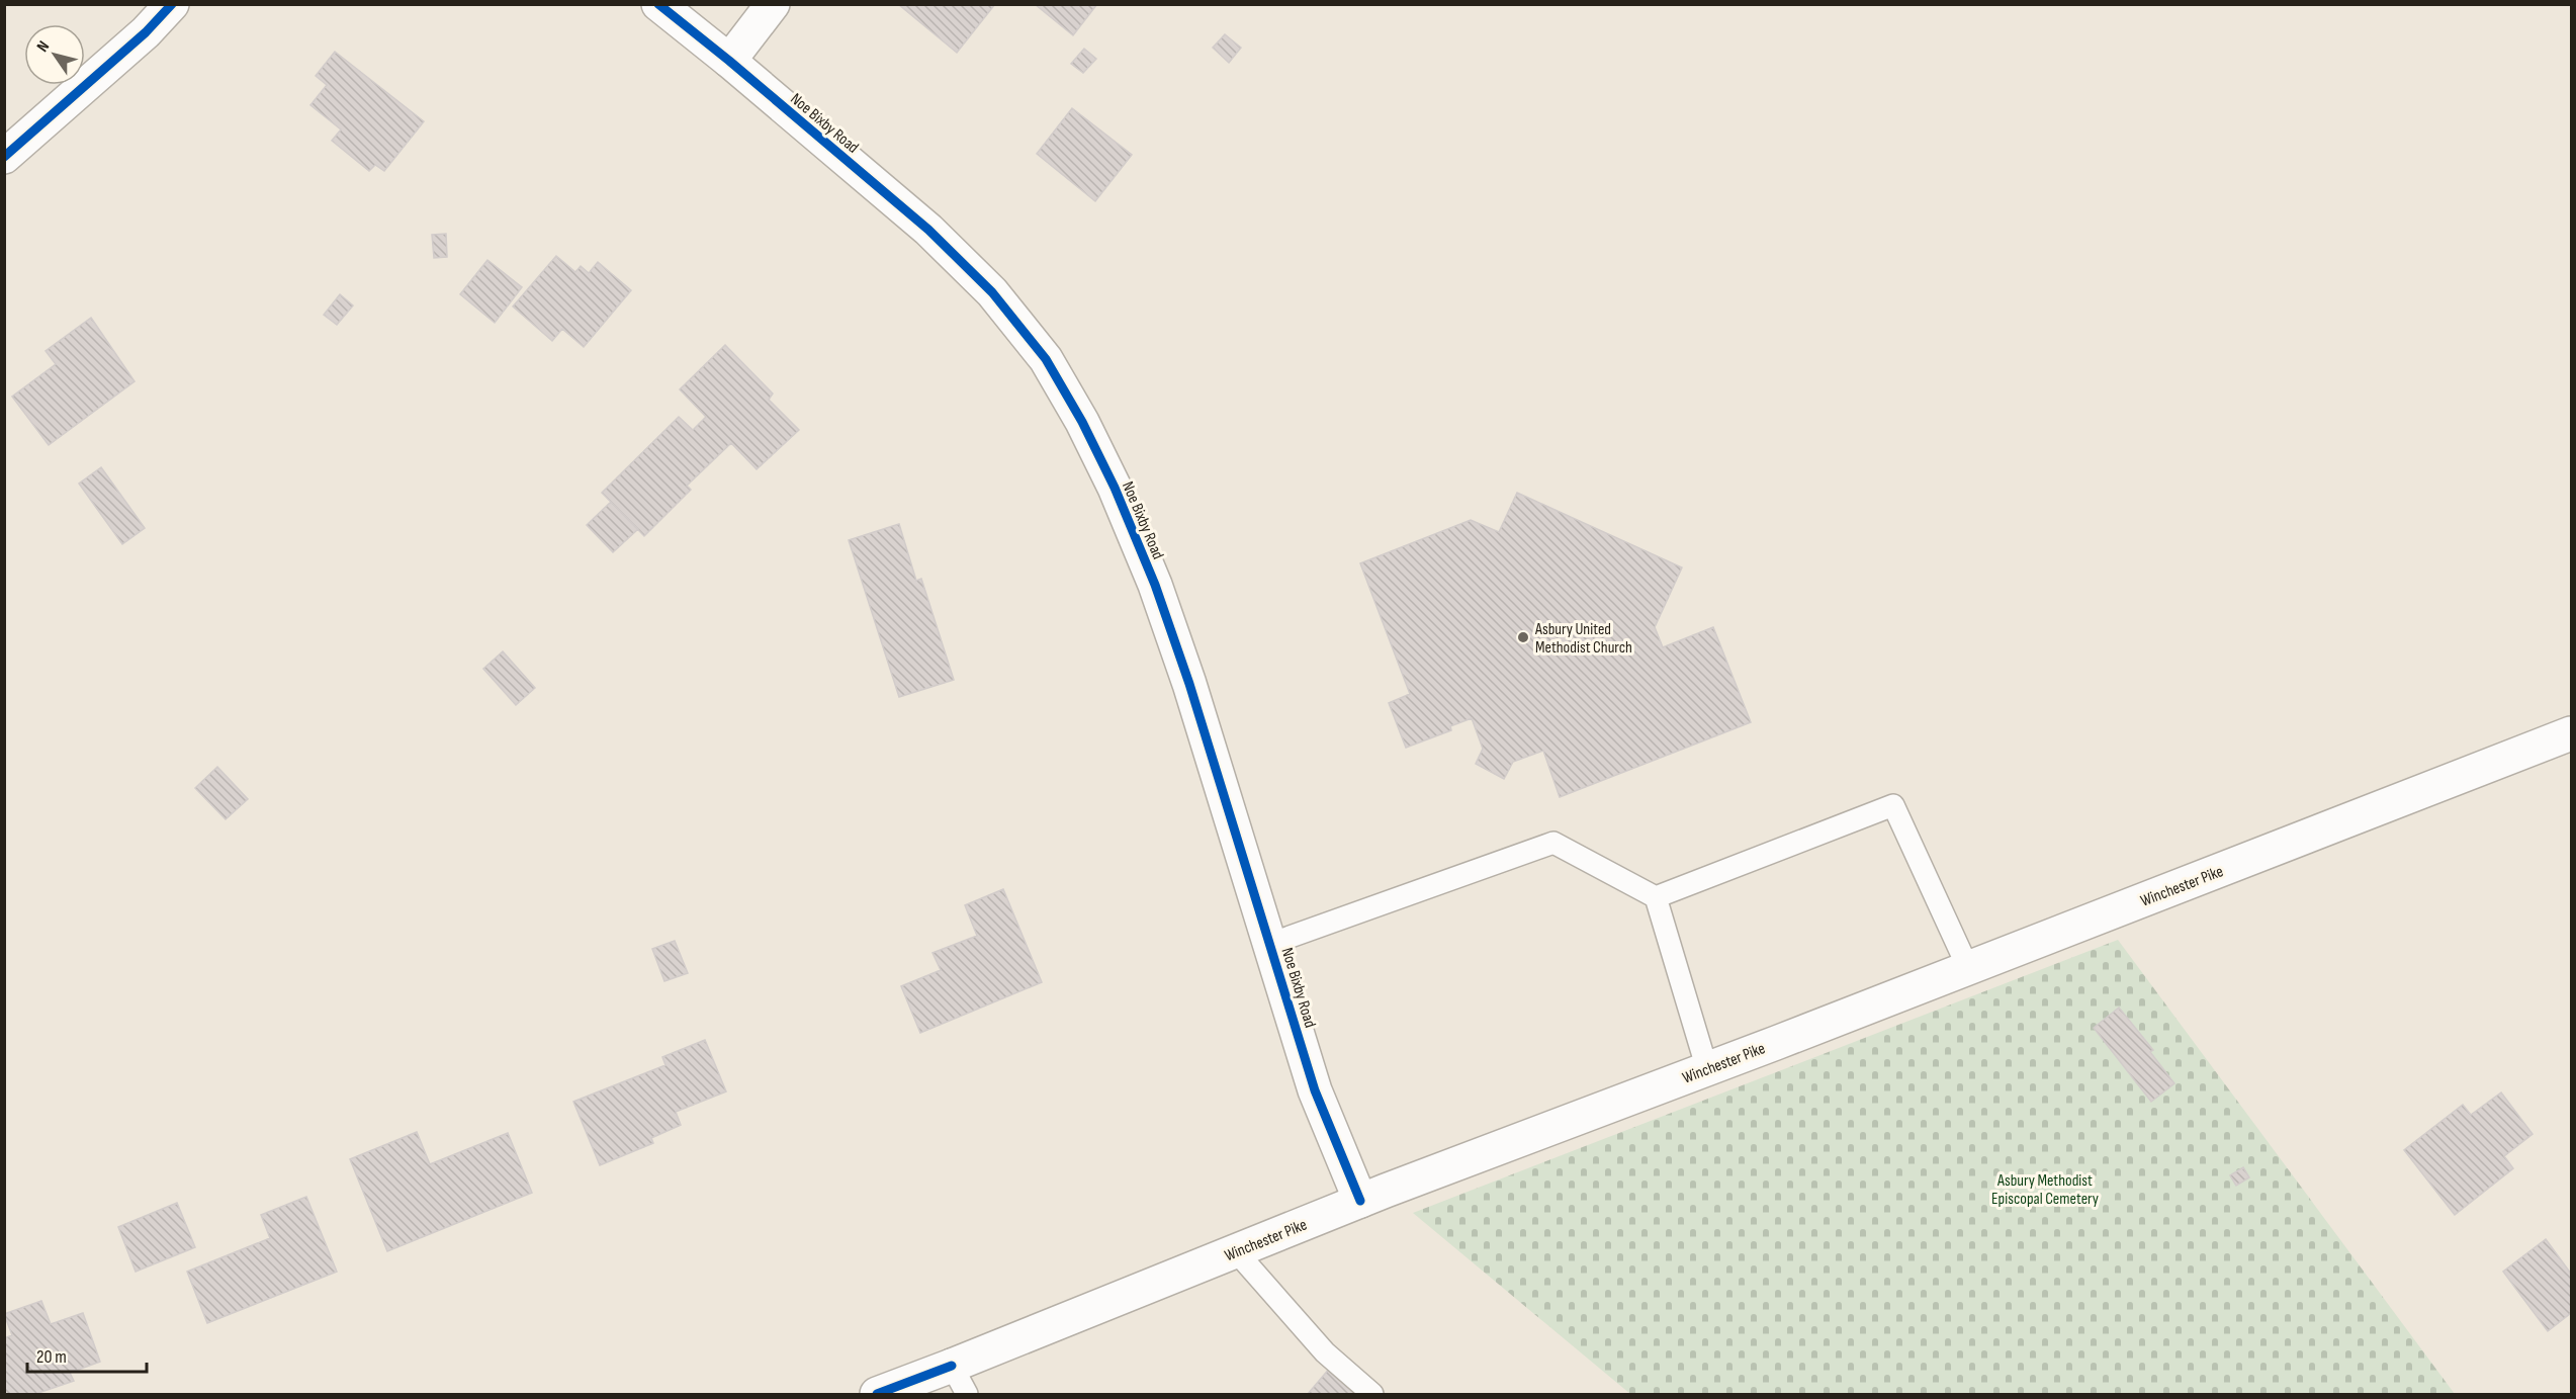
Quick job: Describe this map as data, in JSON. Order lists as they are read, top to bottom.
{
  "streets": {
    "street": ["Noe Bixby Road", "Winchester Pike"]
  },
  "crossings": [
    ["Noe Bixby Road", "Winchester Pike"]
  ],
  "parks": ["Asbury Methodist Episcopal Cemetery"],
  "places": ["Asbury United Methodist Church"],
  "scale_bar": "20 m",
  "north": "top left"
}
